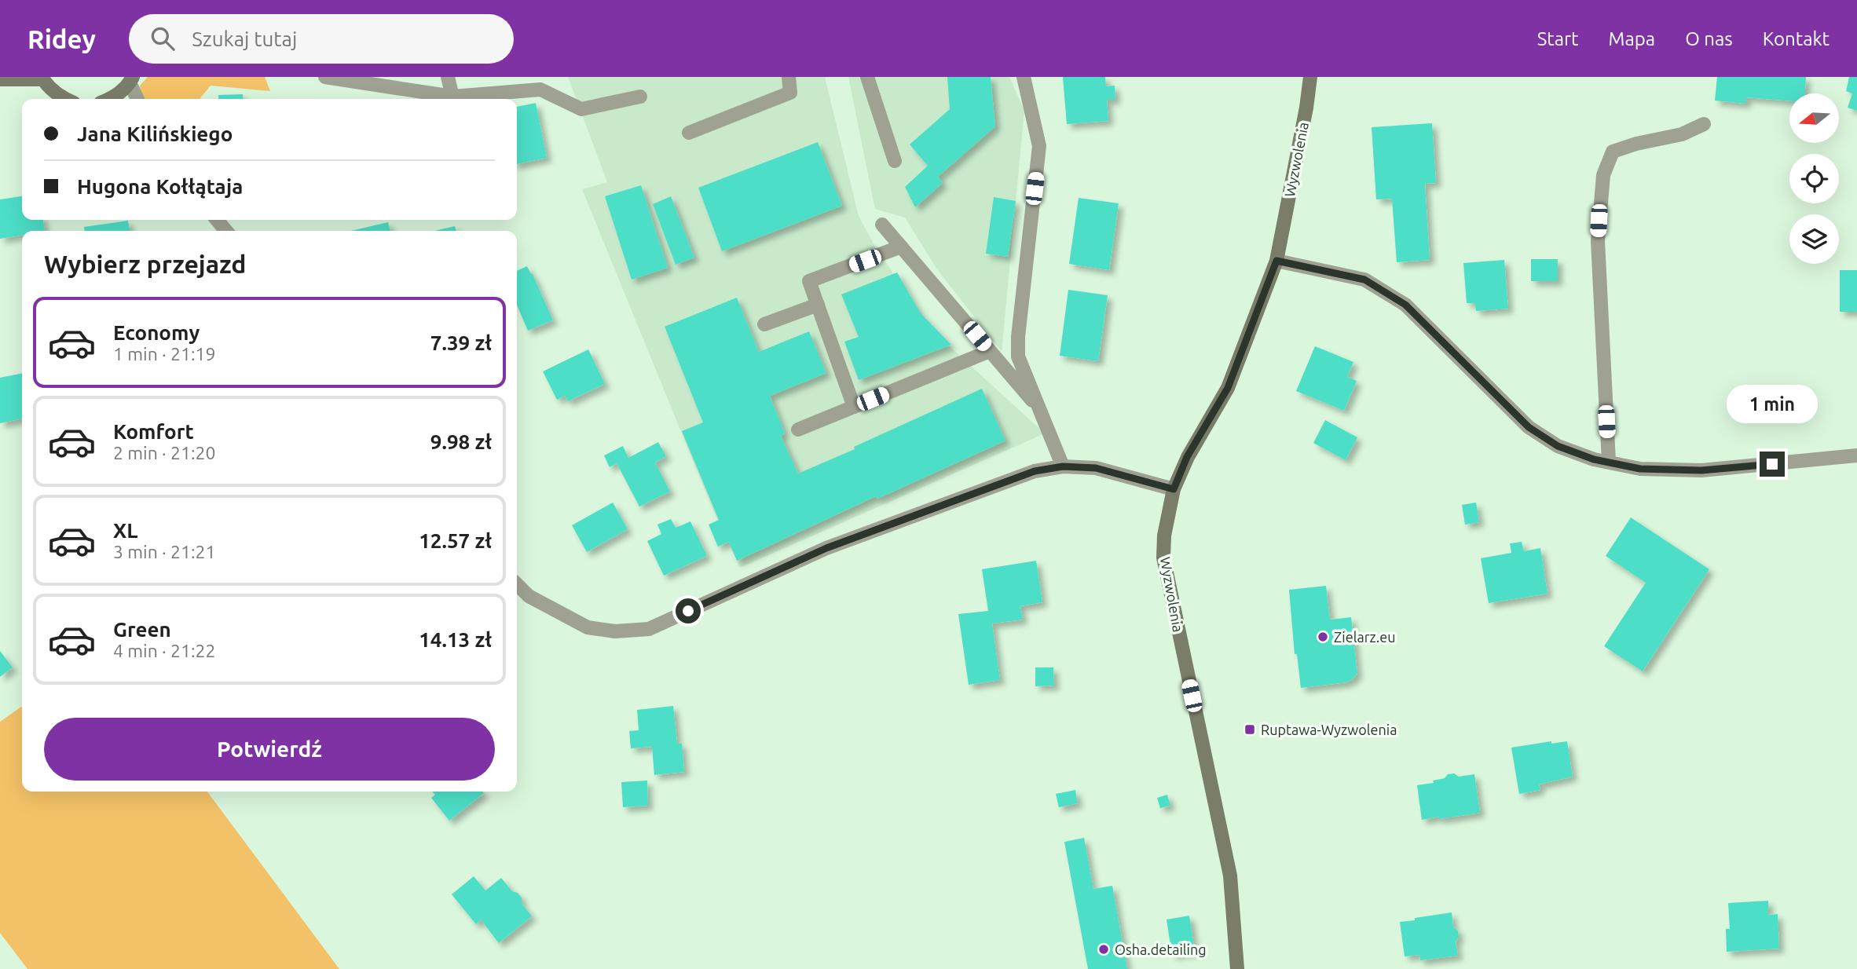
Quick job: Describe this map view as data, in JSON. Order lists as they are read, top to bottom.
{
  "streets": {
    "street": ["Wyzwolenia"]
  },
  "places": {
    "other": ["Zielarz.eu", "Osha.detailing"],
    "transit": ["Ruptawa-Wyzwolenia"]
  },
  "north": "left",
  "page": {
    "header": "Ridey",
    "search": "Szukaj tutaj",
    "nav": [
      "Start",
      "Mapa",
      "O nas",
      "Kontakt"
    ],
    "banner": ["Jana Kilińskiego", "Hugona Kołłątaja"],
    "heading": "Wybierz przejazd",
    "list": [
      {
        "name": "Economy",
        "note": "1 min · 21:19",
        "value": "7.39 zł"
      },
      {
        "name": "Komfort",
        "note": "2 min · 21:20",
        "value": "9.98 zł"
      },
      {
        "name": "XL",
        "note": "3 min · 21:21",
        "value": "12.57 zł"
      },
      {
        "name": "Green",
        "note": "4 min · 21:22",
        "value": "14.13 zł"
      }
    ],
    "bubble": "1 min",
    "buttons": "Potwierdź"
  }
}
